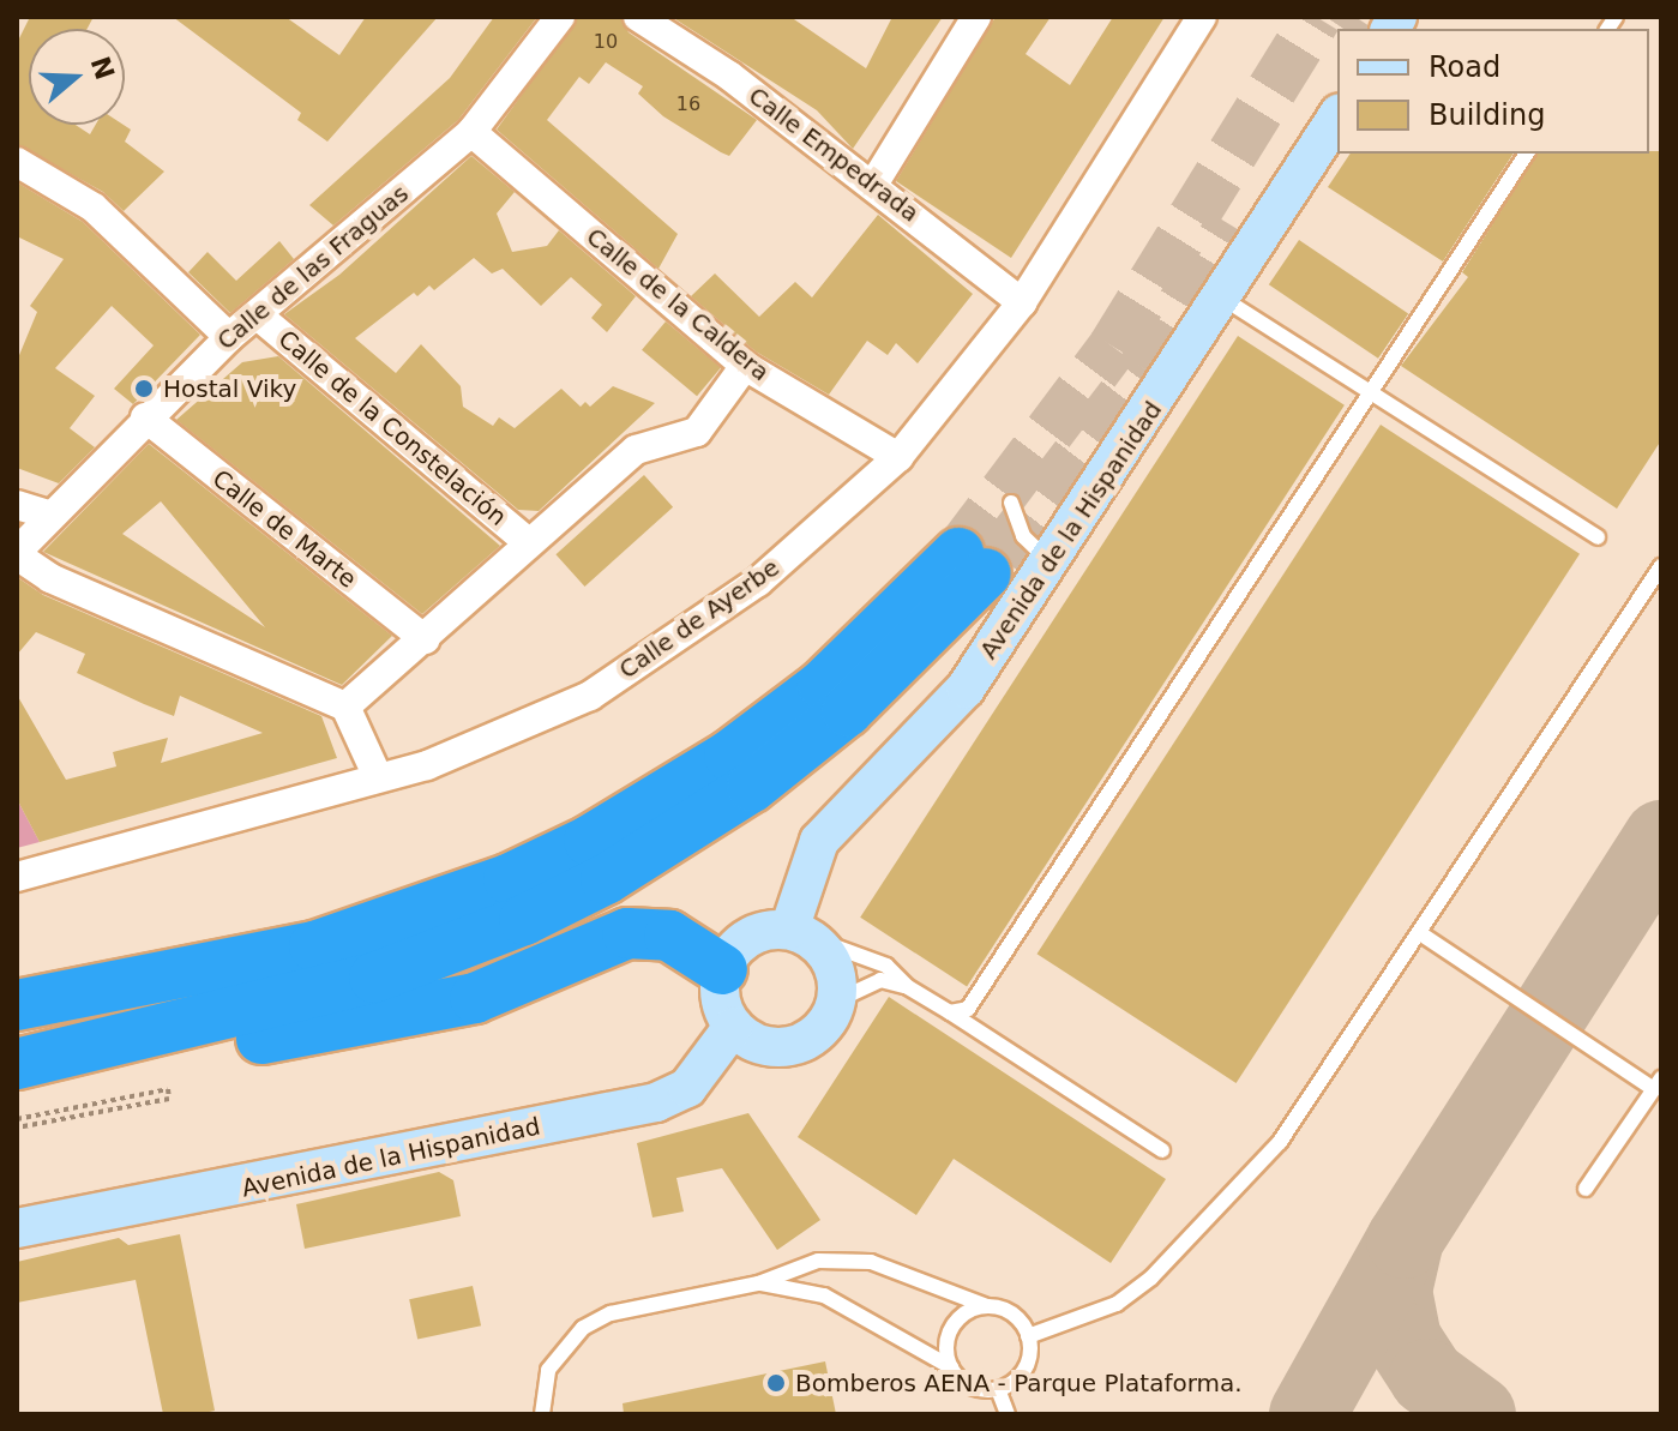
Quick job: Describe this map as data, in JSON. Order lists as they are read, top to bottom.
{
  "streets": {
    "street": [
      "Calle Empedrada",
      "Calle de las Fraguas",
      "Calle de la Caldera",
      "Calle de la Constelación",
      "Calle de Marte",
      "Avenida de la Hispanidad",
      "Calle de Ayerbe"
    ]
  },
  "crossings": [
    ["Calle Empedrada", "Calle de Ayerbe"],
    ["Calle de las Fraguas", "Calle de la Caldera"],
    ["Calle de las Fraguas", "Calle de la Constelación"],
    ["Calle de las Fraguas", "Calle de Marte"],
    ["Calle de la Caldera", "Calle de Ayerbe"]
  ],
  "places": ["Hostal Viky", "Bomberos AENA - Parque Plataforma."],
  "house_numbers": ["10", "16"],
  "legend": ["Road", "Building"],
  "north": "right"
}
